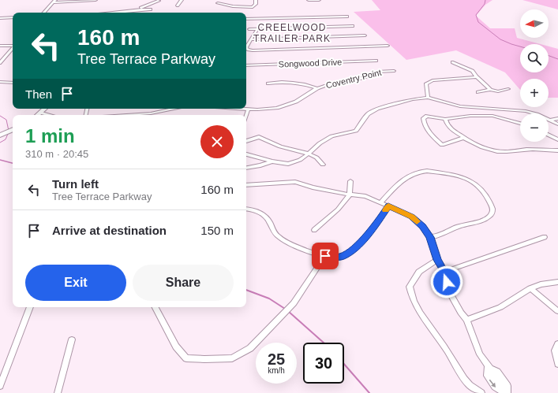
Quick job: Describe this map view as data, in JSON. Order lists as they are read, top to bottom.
{
  "streets": {
    "street": ["Songwood Drive", "Coventry Point"]
  },
  "districts": ["CREELWOOD TRAILER PARK"],
  "north": "left",
  "page": {
    "map_buttons": ["+", "−"],
    "turn": ["160 m", "Tree Terrace Parkway"],
    "then": "Then",
    "heading": ["1 min", "310 m · 20:45"],
    "list": [
      {
        "name": "Turn left",
        "note": "Tree Terrace Parkway",
        "value": "160 m"
      },
      {
        "name": "Arrive at destination",
        "value": "150 m"
      }
    ],
    "buttons": ["Exit", "Share"],
    "speed": "25 km/h",
    "limit": "30"
  }
}
